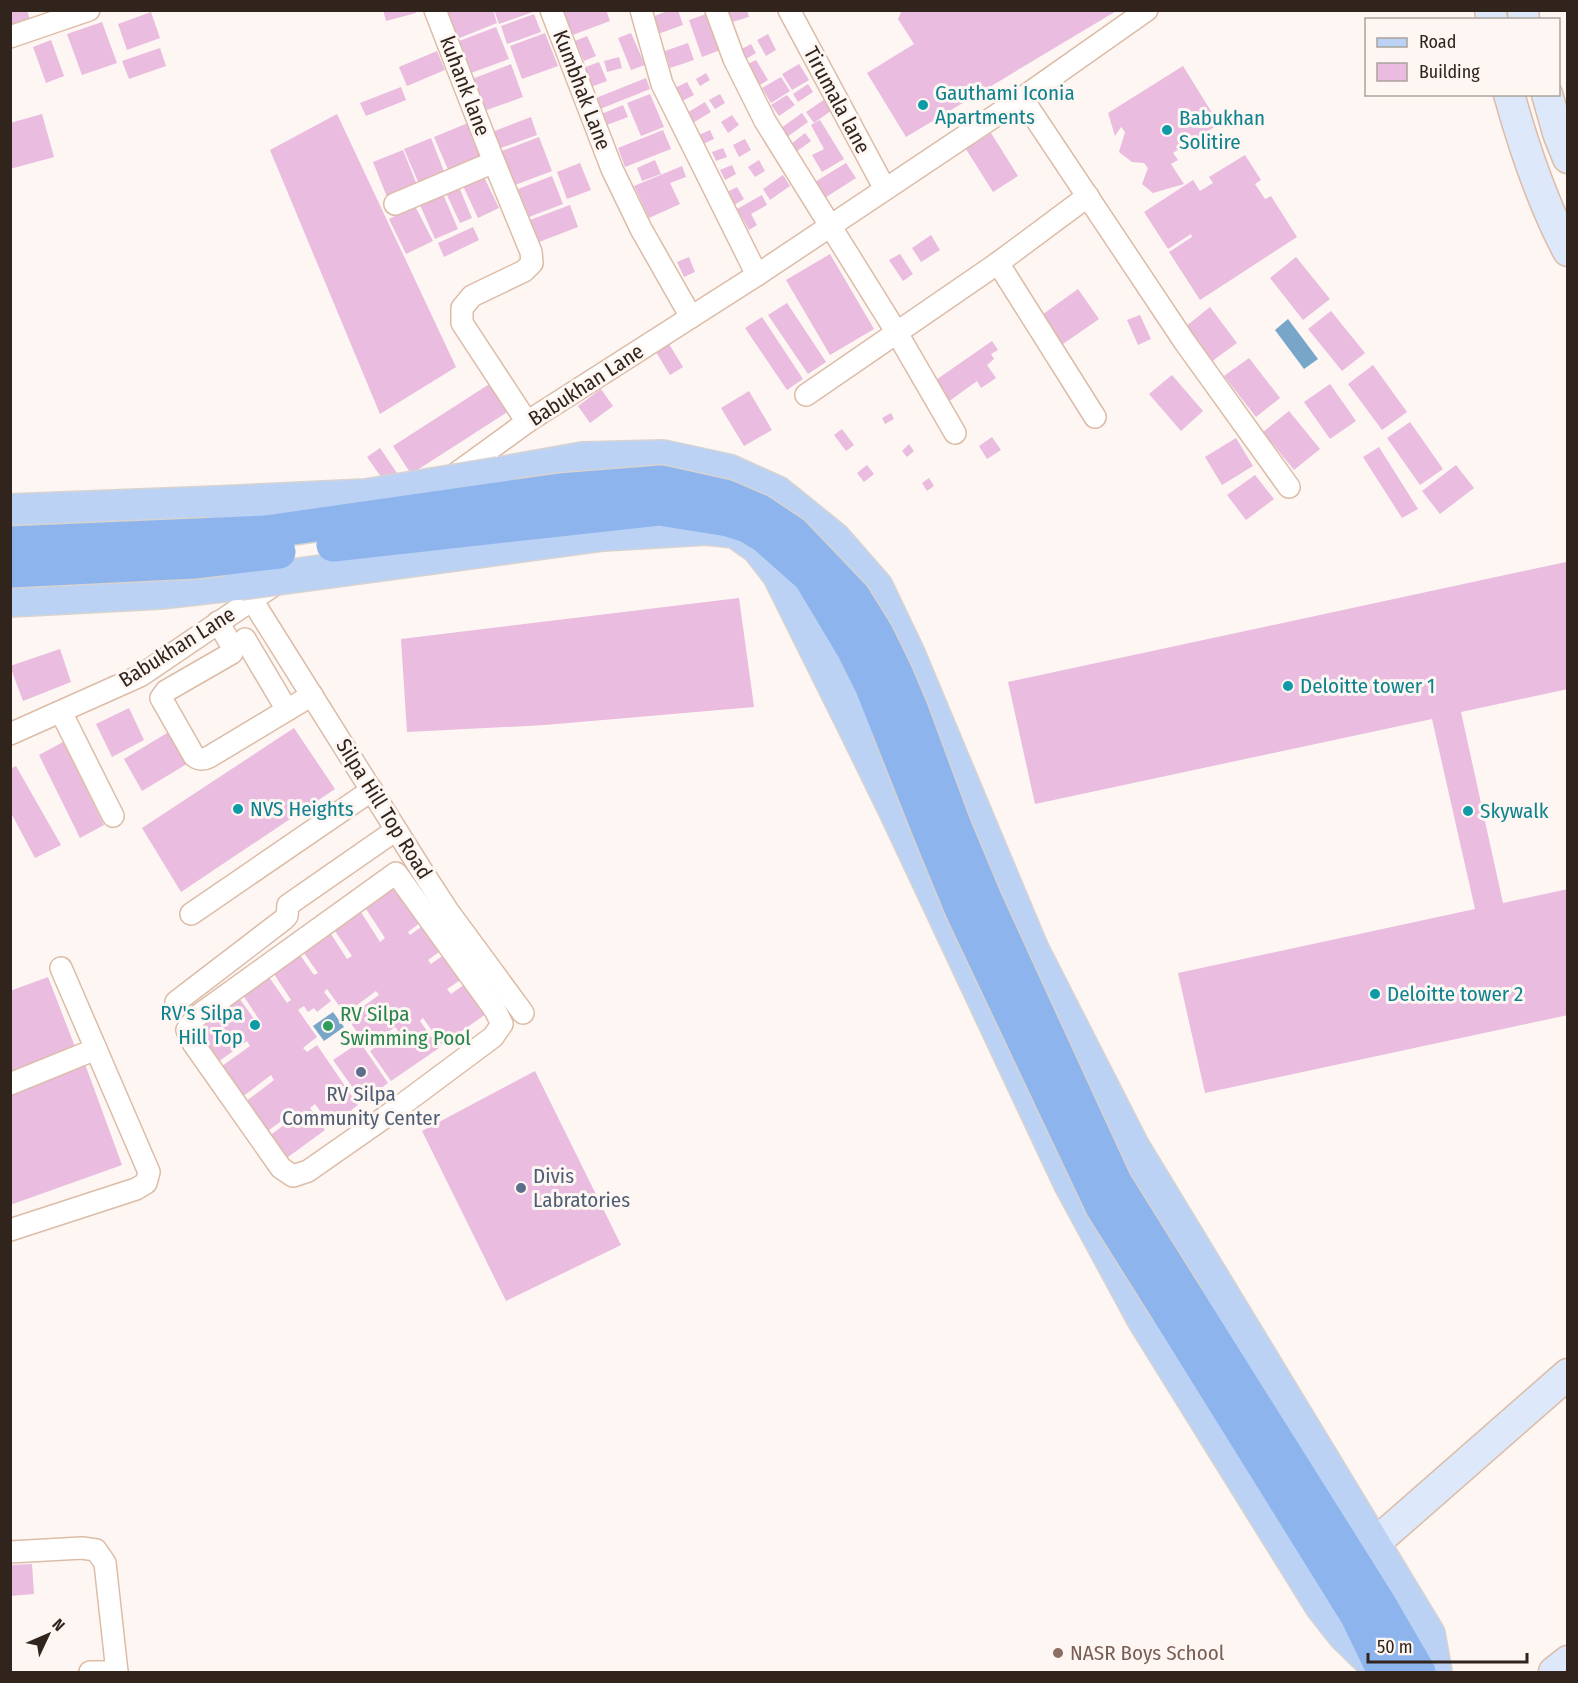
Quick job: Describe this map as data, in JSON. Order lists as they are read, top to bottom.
{
  "streets": {
    "street": [
      "kuhank lane",
      "Kumbhak Lane",
      "Tirumala lane",
      "Babukhan Lane",
      "Silpa Hill Top Road"
    ]
  },
  "crossings": [
    ["kuhank lane", "Babukhan Lane"],
    ["Kumbhak Lane", "Babukhan Lane"],
    ["Tirumala lane", "Babukhan Lane"],
    ["Babukhan Lane", "Silpa Hill Top Road"]
  ],
  "places": [
    "Gauthami Iconia Apartments",
    "Babukhan Solitire",
    "Deloitte tower 1",
    "NVS Heights",
    "Skywalk",
    "Deloitte tower 2",
    "RV's Silpa Hill Top",
    "RV Silpa Swimming Pool",
    "RV Silpa Community Center",
    "Divis Labratories",
    "NASR Boys School"
  ],
  "legend": ["Road", "Building"],
  "scale_bar": "50 m",
  "north": "top right"
}
